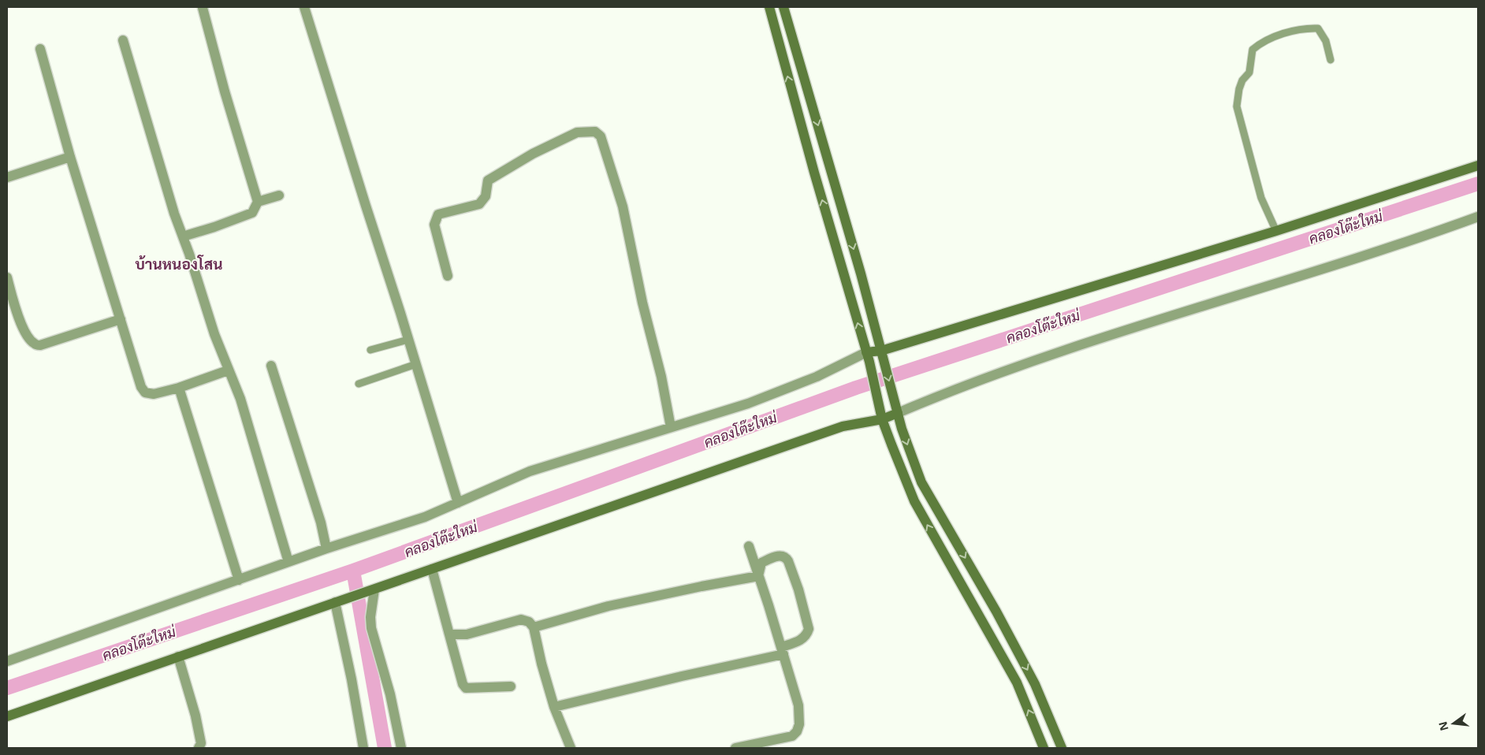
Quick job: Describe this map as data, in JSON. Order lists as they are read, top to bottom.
{
  "districts": ["บ้านหนองโสน"],
  "water": ["คลองโต๊ะใหม่"],
  "north": "left"
}
